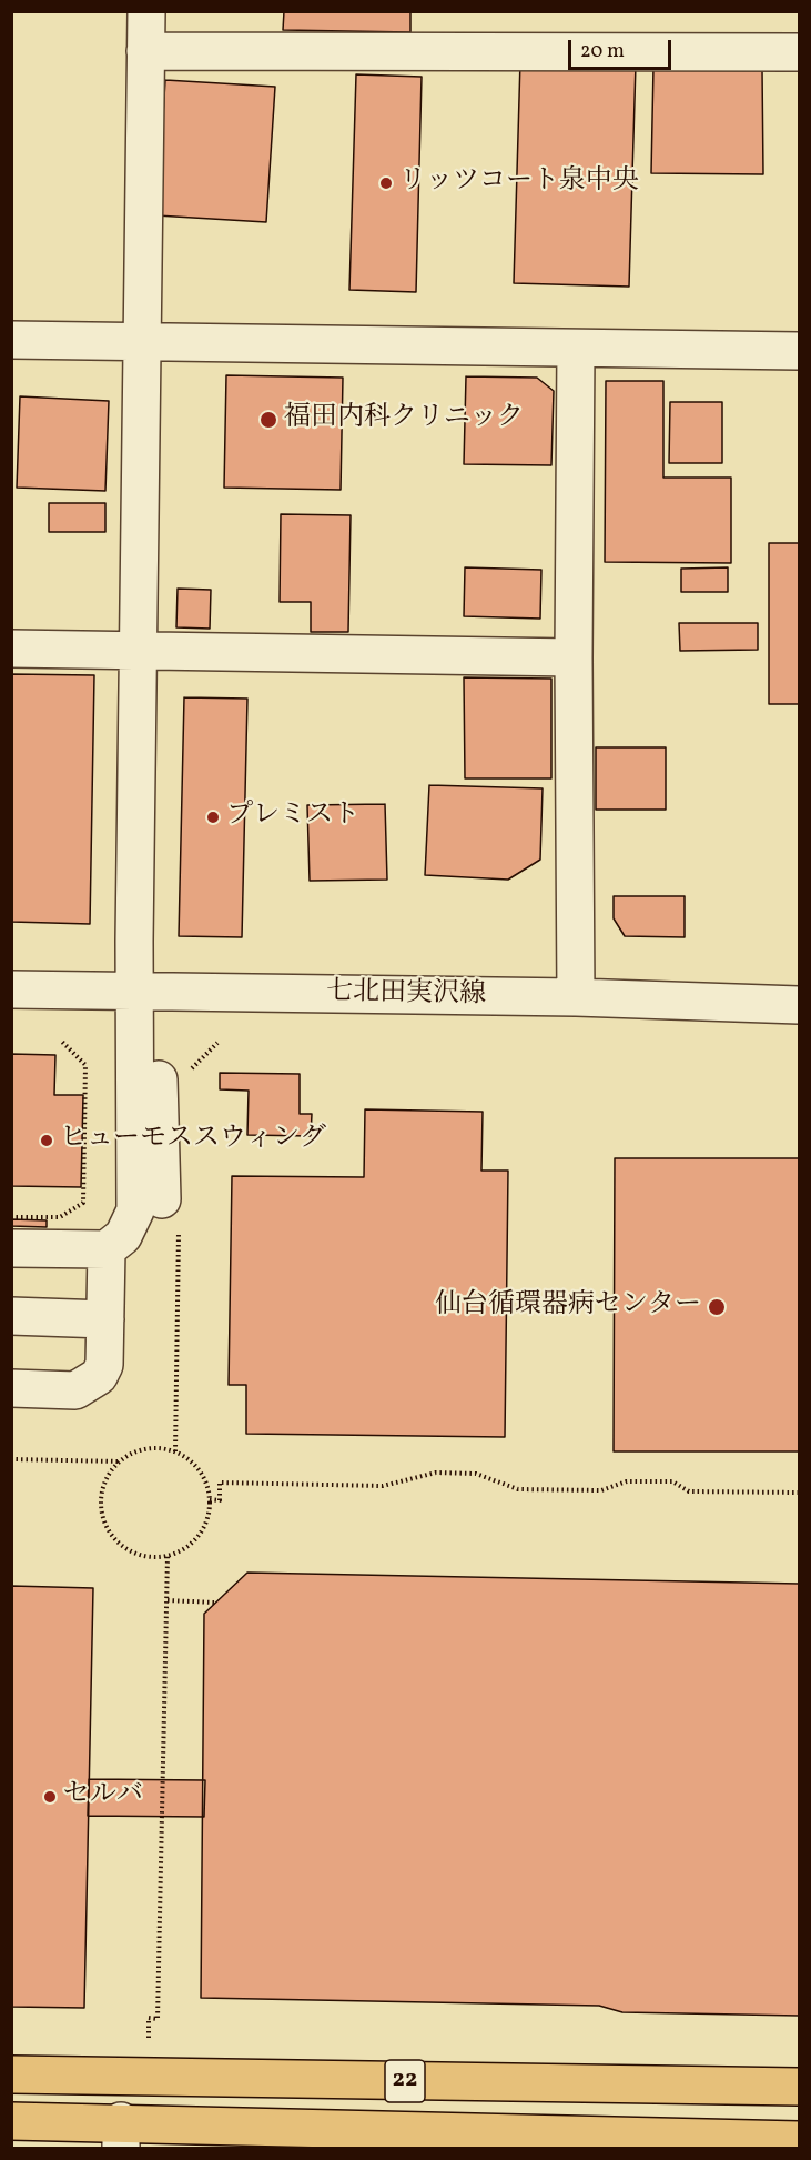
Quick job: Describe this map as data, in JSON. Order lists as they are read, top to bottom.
{
  "streets": {
    "main road": ["22"],
    "street": ["七北田実沢線"]
  },
  "places": [
    "リッツコート泉中央",
    "福田内科クリニック",
    "プレミスト",
    "ヒューモススウィング",
    "仙台循環器病センター",
    "セルバ"
  ],
  "scale_bar": "20 m"
}
